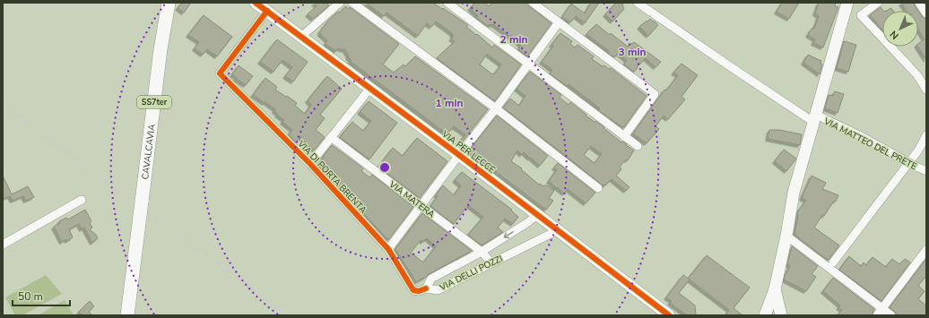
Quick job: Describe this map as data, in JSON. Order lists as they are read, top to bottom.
{
  "streets": {
    "main road": ["SS7ter", "CAVALCAVIA"],
    "street": [
      "VIA MATTEO DEL PRETE",
      "VIA PER LECCE",
      "VIA DI PORTA BRENTA",
      "VIA MATERA",
      "VIA DELLI POZZI"
    ]
  },
  "crossings": [
    ["VIA PER LECCE", "VIA DI PORTA BRENTA"],
    ["VIA PER LECCE", "VIA DELLI POZZI"],
    ["VIA DI PORTA BRENTA", "VIA DELLI POZZI"],
    ["VIA MATERA", "VIA DELLI POZZI"]
  ],
  "scale_bar": "50 m",
  "north": "bottom left",
  "rings": ["2 min", "3 min", "1 min"]
}
